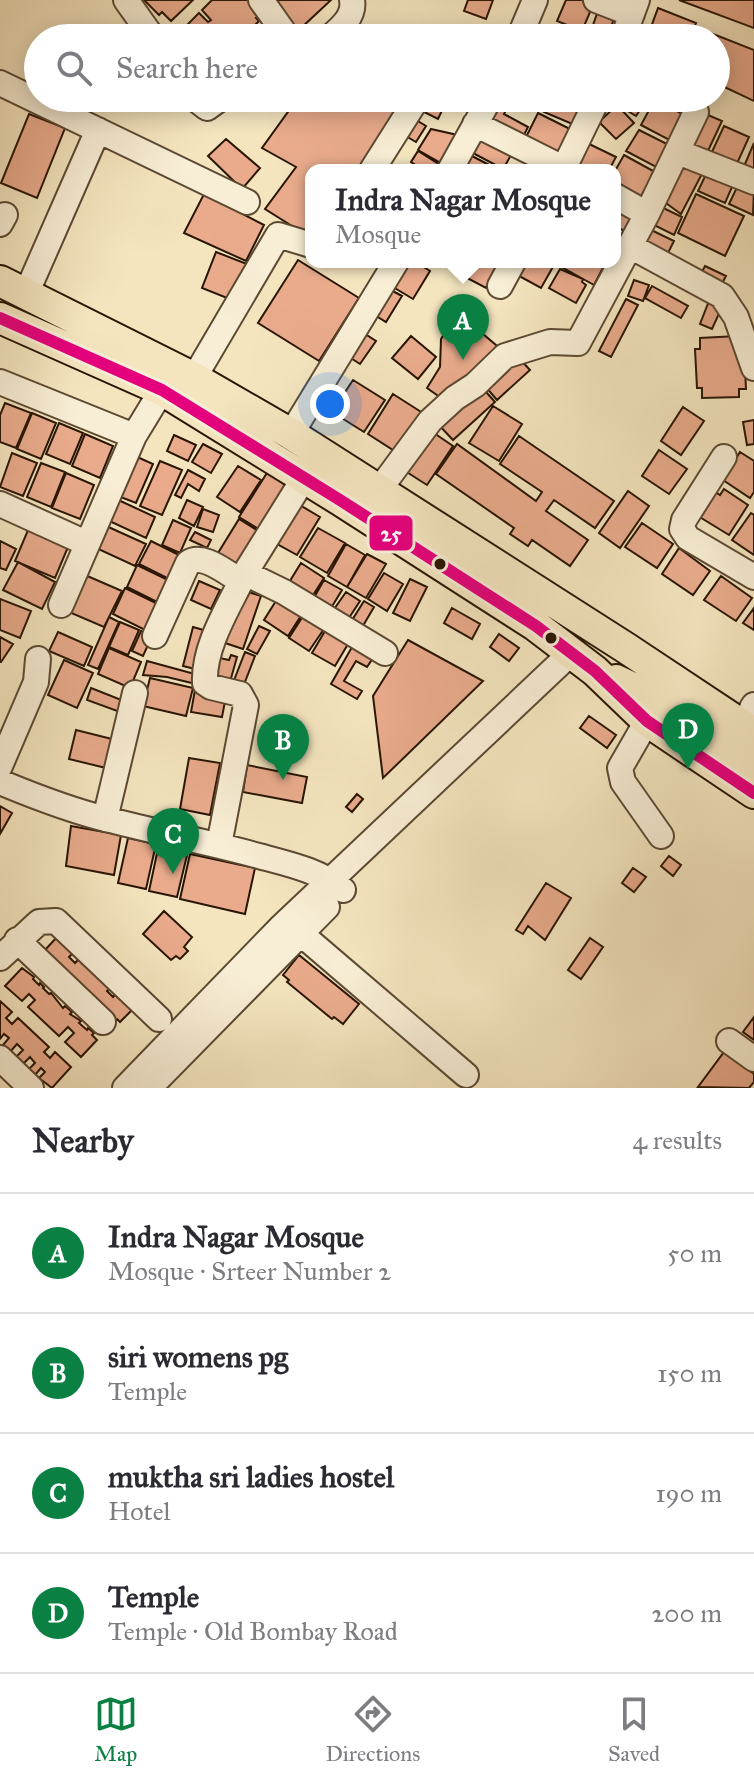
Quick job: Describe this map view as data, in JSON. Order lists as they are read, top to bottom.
{
  "lines": ["transit line 25"],
  "page": {
    "search": "Search here",
    "popup": ["Indra Nagar Mosque", "Mosque"],
    "pins": [
      "A",
      "D",
      "B",
      "C"
    ],
    "heading": ["Nearby", "4 results"],
    "list": [
      {
        "mark": "A",
        "name": "Indra Nagar Mosque",
        "note": "Mosque · Srteer Number 2",
        "value": "50 m"
      },
      {
        "mark": "B",
        "name": "siri womens pg",
        "note": "Temple",
        "value": "150 m"
      },
      {
        "mark": "C",
        "name": "muktha sri ladies hostel",
        "note": "Hotel",
        "value": "190 m"
      },
      {
        "mark": "D",
        "name": "Temple",
        "note": "Temple · Old Bombay Road",
        "value": "200 m"
      }
    ],
    "nav": ["Map", "Directions", "Saved"]
  }
}
